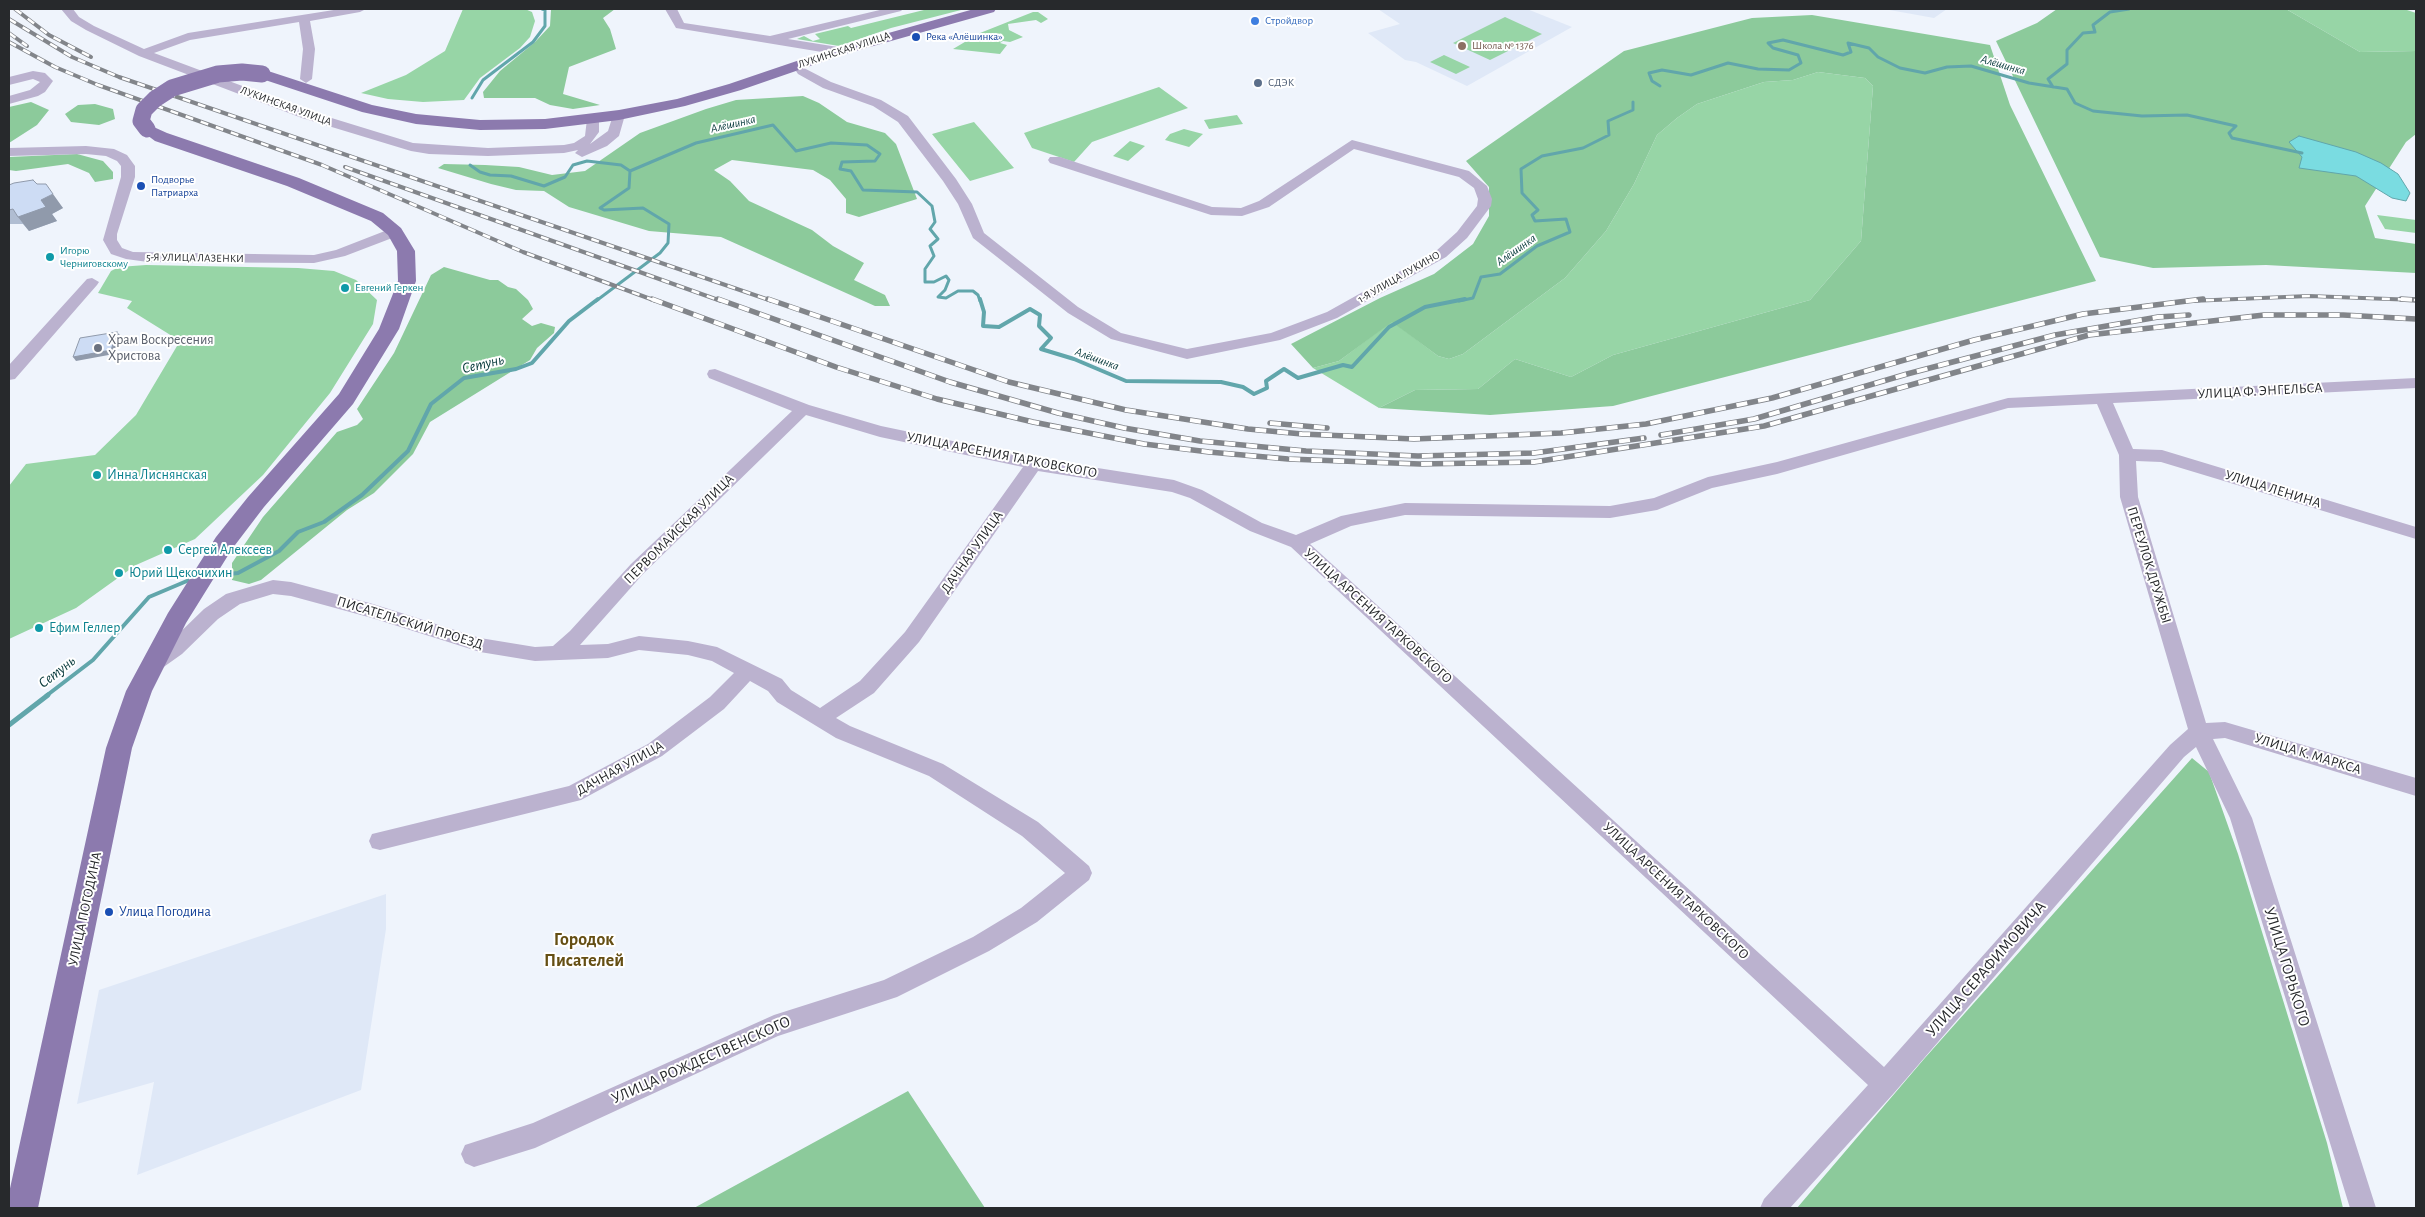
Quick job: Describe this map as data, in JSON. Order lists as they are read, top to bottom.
{
  "streets": {
    "main road": ["ЛУКИНСКАЯ УЛИЦА", "УЛИЦА ПОГОДИНА"],
    "street": [
      "5-Я УЛИЦА ЛАЗЕНКИ",
      "1-Я УЛИЦА ЛУКИНО",
      "УЛИЦА Ф. ЭНГЕЛЬСА",
      "УЛИЦА АРСЕНИЯ ТАРКОВСКОГО",
      "УЛИЦА ЛЕНИНА",
      "ПЕРВОМАЙСКАЯ УЛИЦА",
      "ДАЧНАЯ УЛИЦА",
      "ПЕРЕУЛОК ДРУЖБЫ",
      "ПИСАТЕЛЬСКИЙ ПРОЕЗД",
      "УЛИЦА К. МАРКСА",
      "УЛИЦА ГОРЬКОГО",
      "УЛИЦА СЕРАФИМОВИЧА",
      "УЛИЦА РОЖДЕСТВЕНСКОГО"
    ]
  },
  "crossings": [
    ["ЛУКИНСКАЯ УЛИЦА", "5-Я УЛИЦА ЛАЗЕНКИ"],
    ["ЛУКИНСКАЯ УЛИЦА", "УЛИЦА ПОГОДИНА"],
    ["5-Я УЛИЦА ЛАЗЕНКИ", "УЛИЦА ПОГОДИНА"],
    ["УЛИЦА Ф. ЭНГЕЛЬСА", "УЛИЦА АРСЕНИЯ ТАРКОВСКОГО"],
    ["УЛИЦА Ф. ЭНГЕЛЬСА", "ПЕРЕУЛОК ДРУЖБЫ"],
    ["УЛИЦА АРСЕНИЯ ТАРКОВСКОГО", "ПЕРВОМАЙСКАЯ УЛИЦА"],
    ["УЛИЦА АРСЕНИЯ ТАРКОВСКОГО", "ДАЧНАЯ УЛИЦА"],
    ["УЛИЦА АРСЕНИЯ ТАРКОВСКОГО", "УЛИЦА СЕРАФИМОВИЧА"],
    ["УЛИЦА ЛЕНИНА", "ПЕРЕУЛОК ДРУЖБЫ"],
    ["ПЕРВОМАЙСКАЯ УЛИЦА", "ПИСАТЕЛЬСКИЙ ПРОЕЗД"],
    ["ДАЧНАЯ УЛИЦА", "ПИСАТЕЛЬСКИЙ ПРОЕЗД"],
    ["ПЕРЕУЛОК ДРУЖБЫ", "УЛИЦА К. МАРКСА"],
    ["ПЕРЕУЛОК ДРУЖБЫ", "УЛИЦА ГОРЬКОГО"],
    ["ПЕРЕУЛОК ДРУЖБЫ", "УЛИЦА СЕРАФИМОВИЧА"],
    ["ПИСАТЕЛЬСКИЙ ПРОЕЗД", "УЛИЦА ПОГОДИНА"],
    ["ПИСАТЕЛЬСКИЙ ПРОЕЗД", "УЛИЦА РОЖДЕСТВЕНСКОГО"],
    ["УЛИЦА К. МАРКСА", "УЛИЦА ГОРЬКОГО"],
    ["УЛИЦА К. МАРКСА", "УЛИЦА СЕРАФИМОВИЧА"],
    ["УЛИЦА ГОРЬКОГО", "УЛИЦА СЕРАФИМОВИЧА"]
  ],
  "districts": ["Городок Писателей"],
  "water": ["Алёшинка", "Сетунь"],
  "places": [
    "Стройдвор",
    "Река «Алёшинка»",
    "Школа № 1376",
    "СДЭК",
    "Подворье Патриарха",
    "Игорю Черниговскому",
    "Евгений Геркен",
    "Храм Воскресения Христова",
    "Инна Лиснянская",
    "Сергей Алексеев",
    "Юрий Щекочихин",
    "Ефим Геллер",
    "Улица Погодина"
  ]
}
